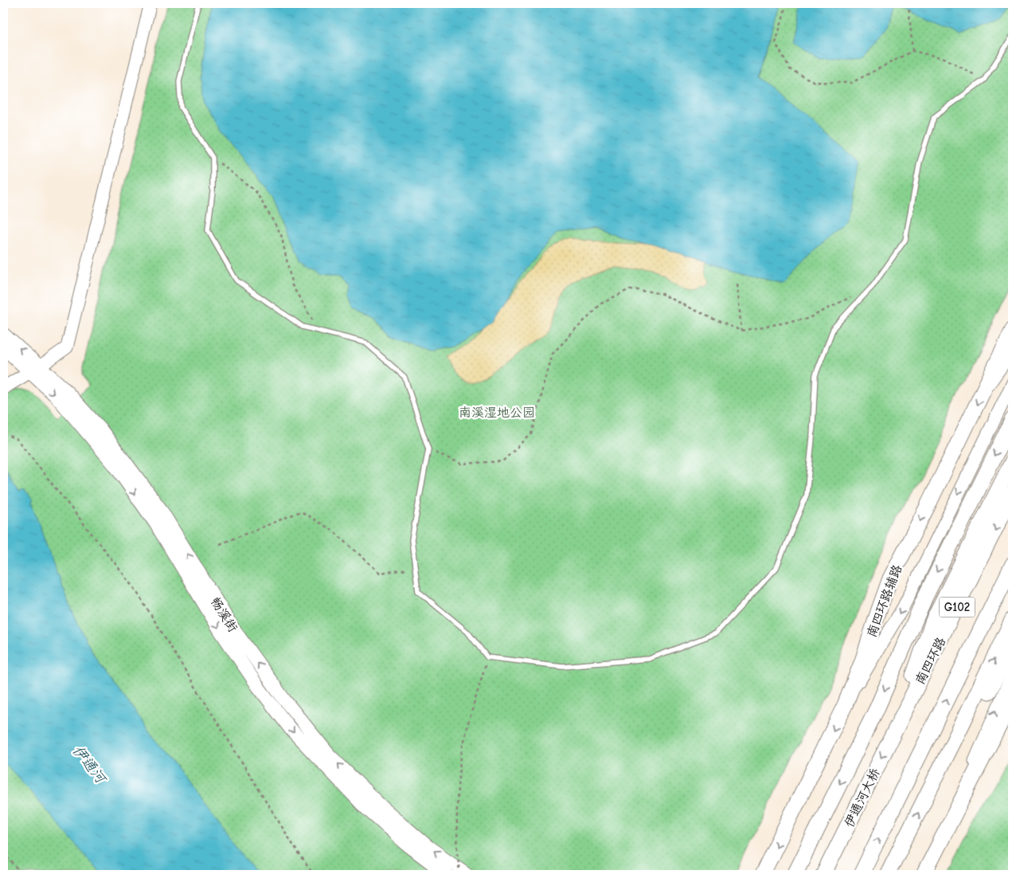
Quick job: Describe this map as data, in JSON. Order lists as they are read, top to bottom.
{
  "streets": {
    "main road": [
      "南四环路辅路",
      "G102",
      "畅溪街",
      "南四环路",
      "伊通河大桥"
    ]
  },
  "crossings": [
    ["南四环路", "伊通河大桥"]
  ],
  "water": ["伊通河"],
  "parks": ["南溪湿地公园"]
}
